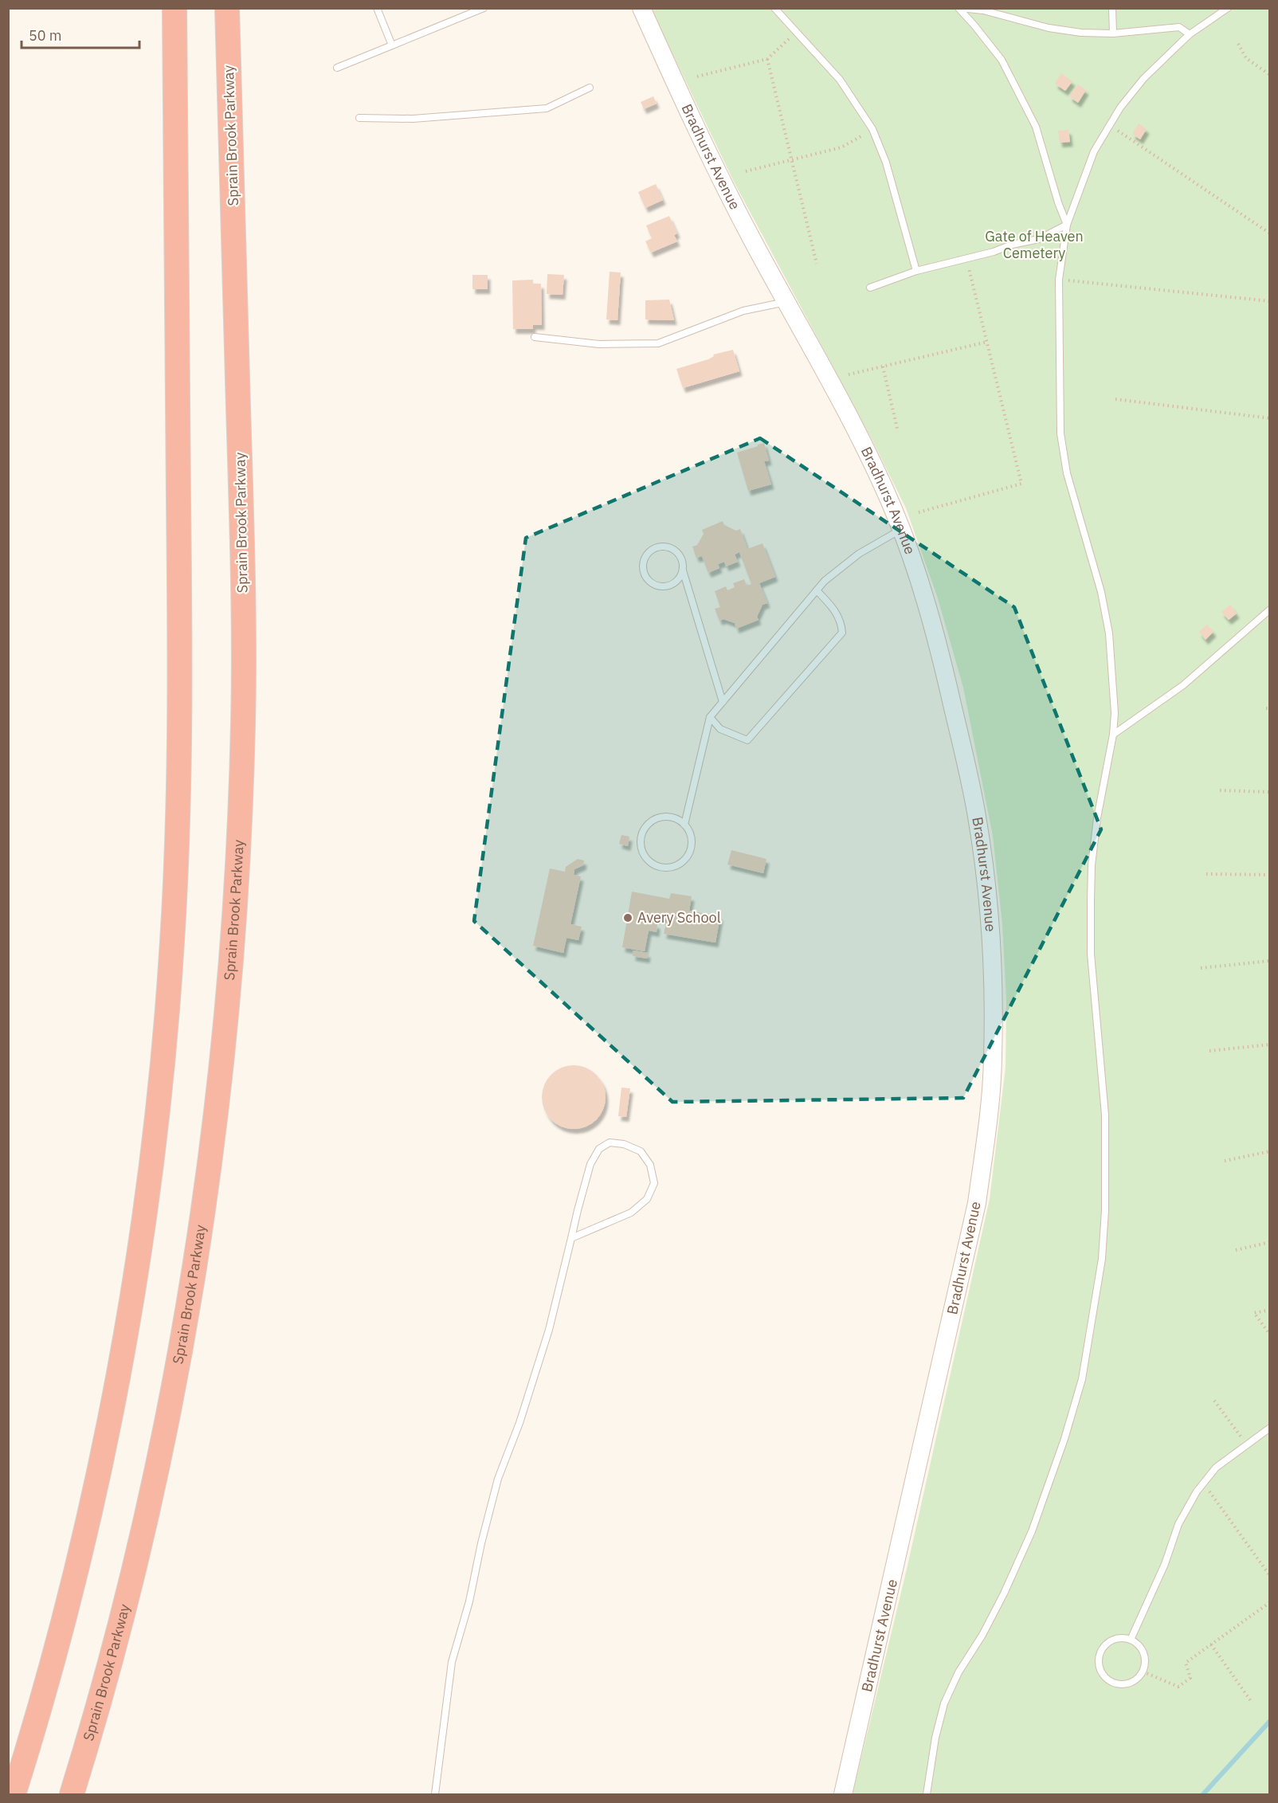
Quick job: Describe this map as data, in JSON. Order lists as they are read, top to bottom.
{
  "streets": {
    "highway": ["Sprain Brook Parkway"],
    "main road": ["Bradhurst Avenue"]
  },
  "parks": ["Gate of Heaven Cemetery"],
  "places": ["Avery School"],
  "scale_bar": "50 m"
}
